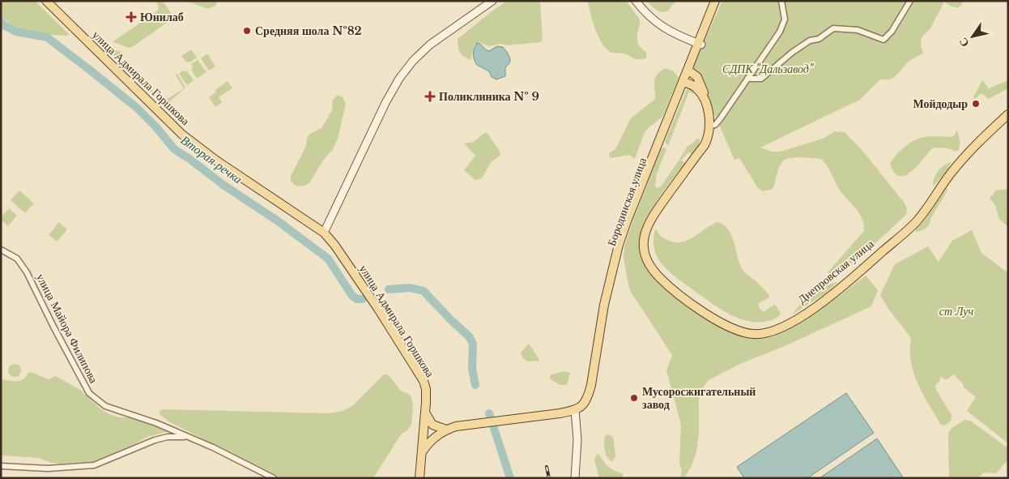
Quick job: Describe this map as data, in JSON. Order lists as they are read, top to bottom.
{
  "streets": {
    "main road": ["улица Адмирала Горшкова", "Бородинская улица", "Днепровская улица"],
    "street": ["улица Майора Филипова"]
  },
  "crossings": [
    ["Бородинская улица", "Днепровская улица"]
  ],
  "water": ["Вторая речка"],
  "parks": ["СДПК \"Дальзавод\"", "ст Луч"],
  "places": {
    "health": ["Юнилаб", "Поликлиника № 9"],
    "other": ["Средняя шола №82", "Мойдодыр", "Мусоросжигательный завод"]
  },
  "north": "bottom left"
}
